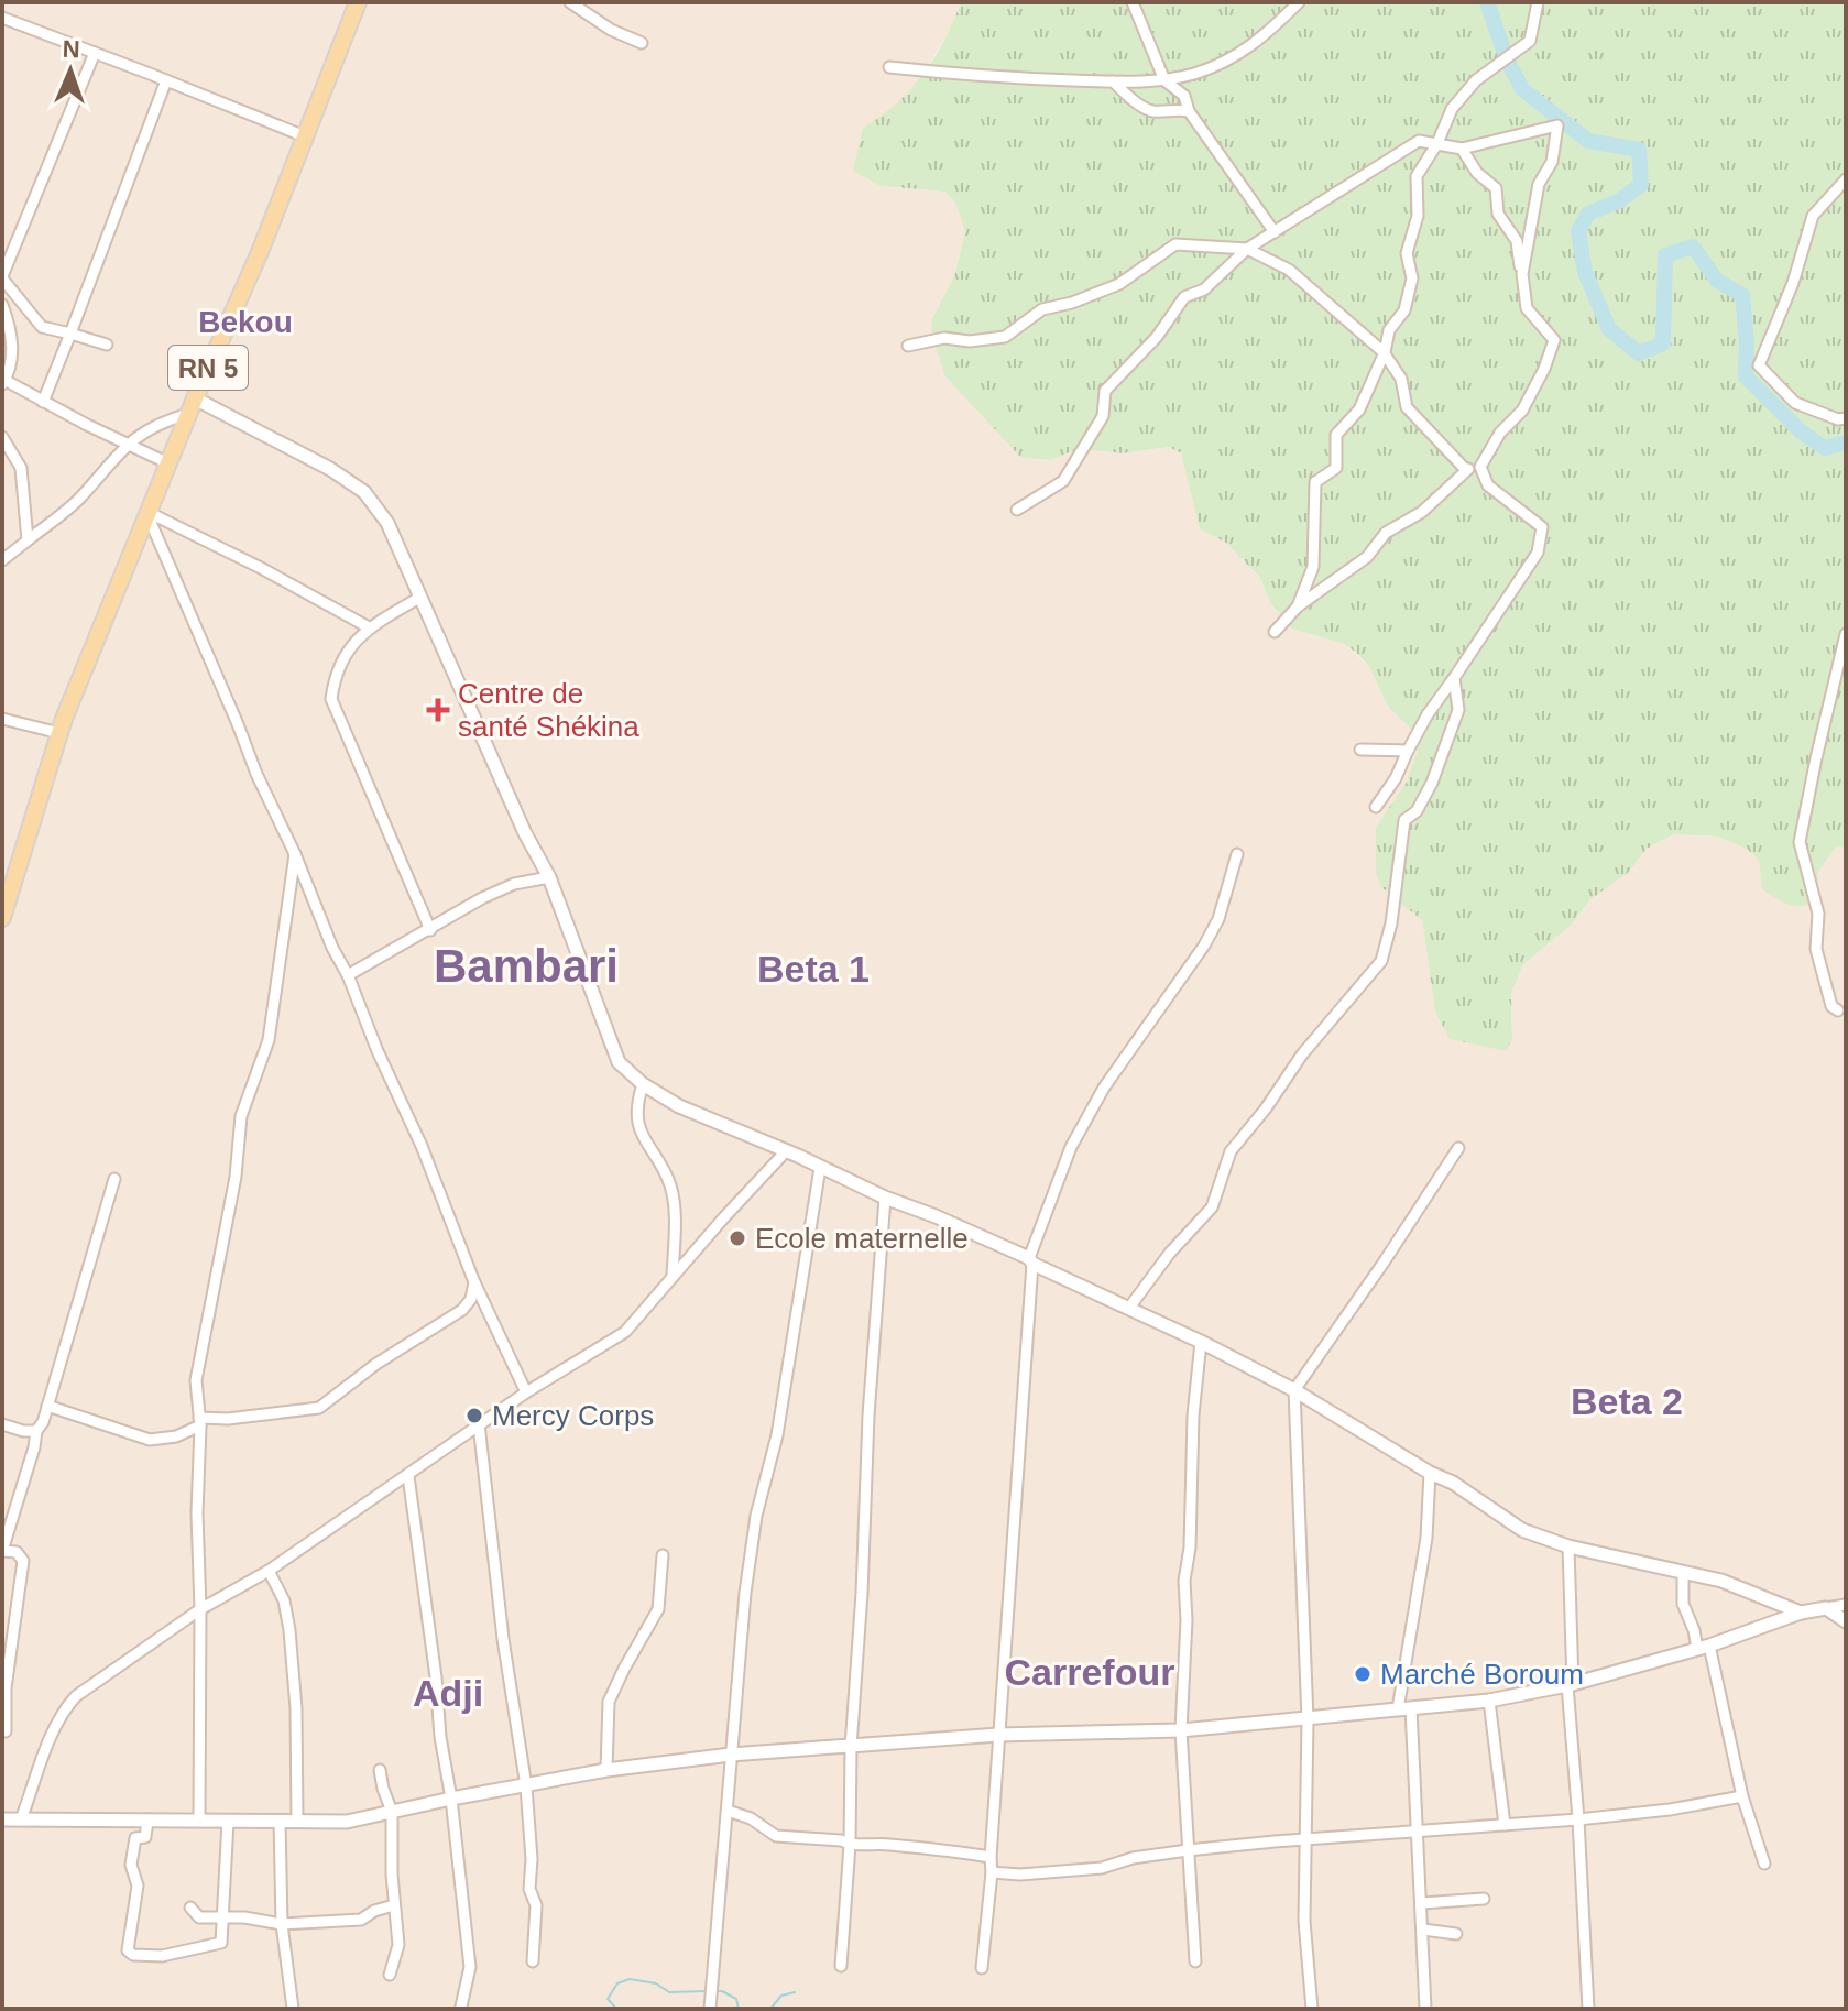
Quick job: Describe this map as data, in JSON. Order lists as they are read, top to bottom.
{
  "streets": {
    "main road": ["RN 5"]
  },
  "districts": [
    "Bekou",
    "Bambari",
    "Beta 1",
    "Beta 2",
    "Carrefour",
    "Adji"
  ],
  "places": {
    "health": ["Centre de santé Shékina"],
    "other": ["Ecole maternelle", "Mercy Corps", "Marché Boroum"]
  },
  "north": "top"
}
